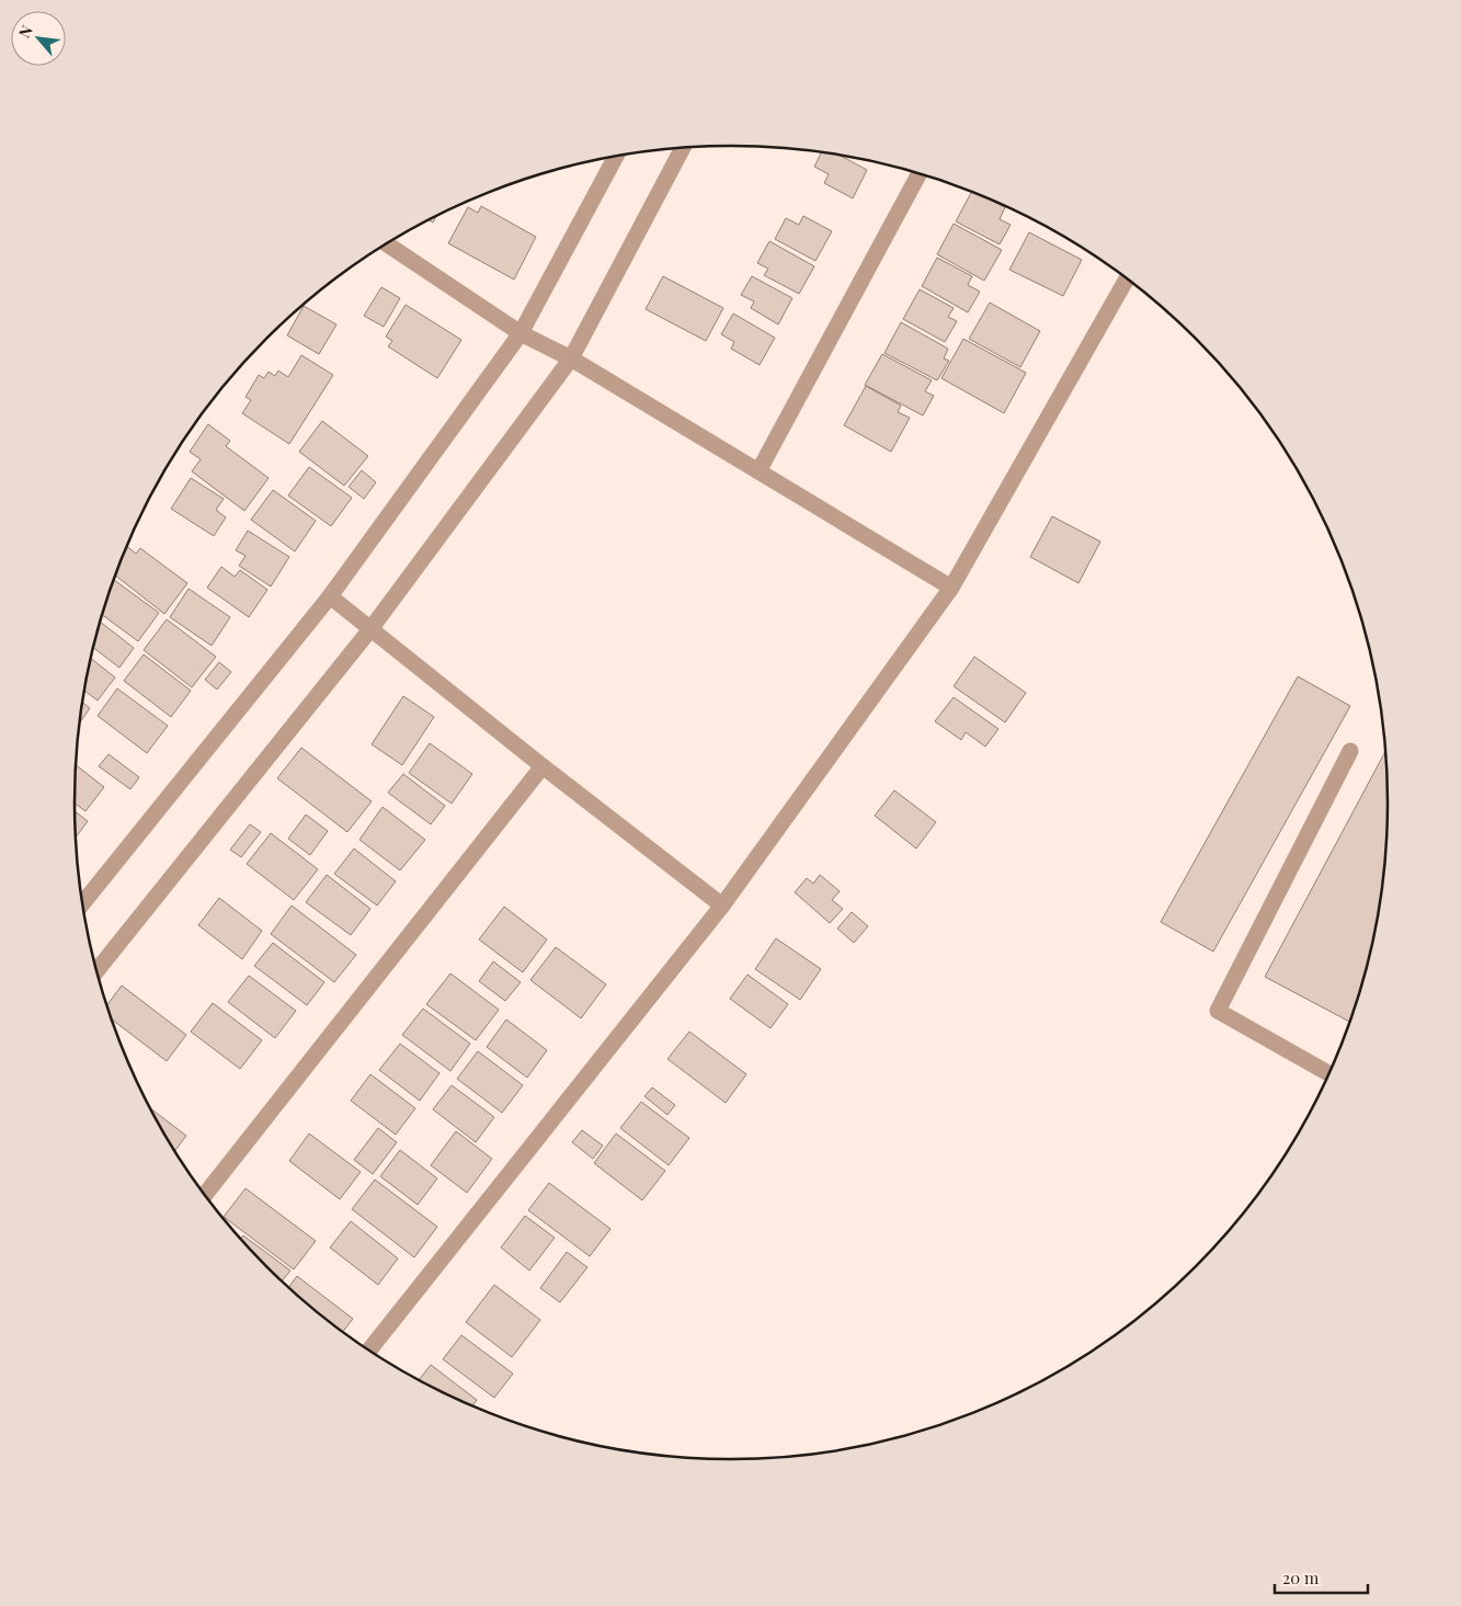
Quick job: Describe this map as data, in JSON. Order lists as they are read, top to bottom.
{
  "scale_bar": "20 m",
  "north": "top left"
}
